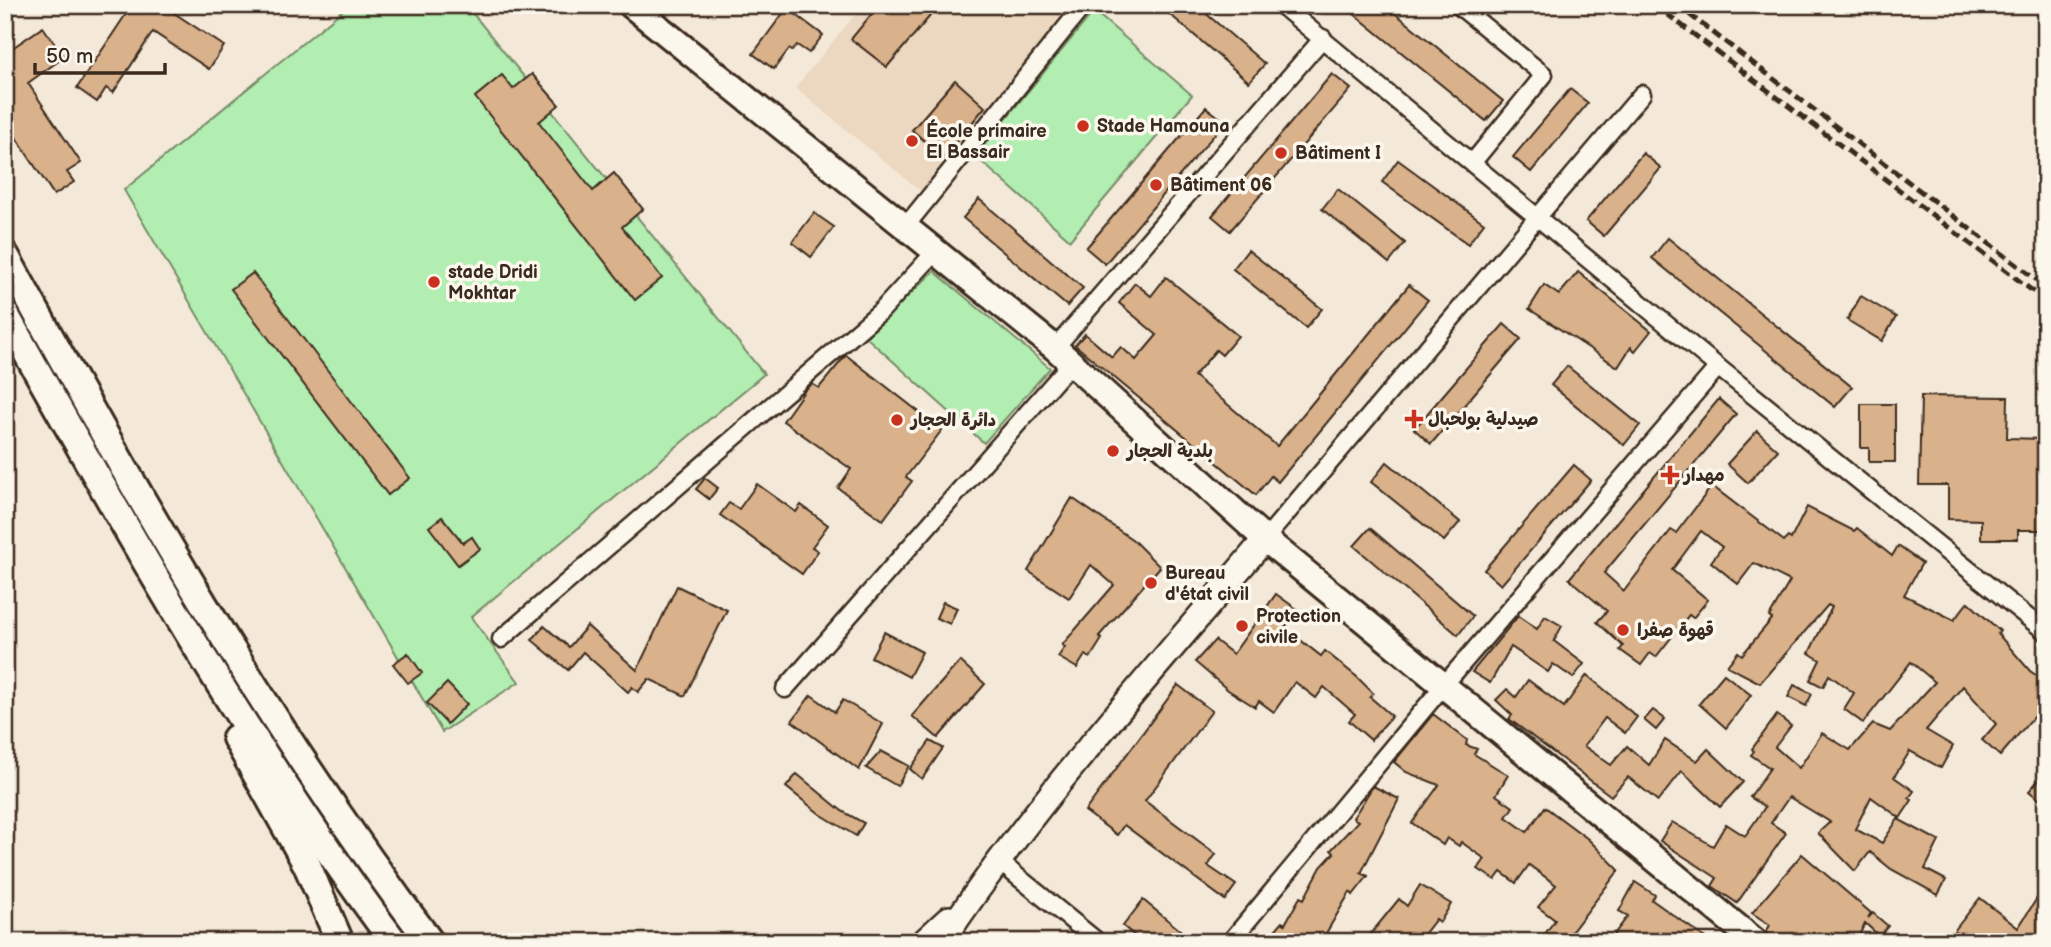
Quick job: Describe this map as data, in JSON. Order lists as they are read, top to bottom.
{
  "places": {
    "other": [
      "Stade Hamouna",
      "École primaire El Bassair",
      "Bâtiment I",
      "Bâtiment 06",
      "stade Dridi Mokhtar",
      "دائرة الحجار",
      "بلدية الحجار",
      "Bureau d'état civil",
      "Protection civile",
      "قهوة صفرا"
    ],
    "health": ["صيدلية بولحبال", "مهدار"]
  },
  "scale_bar": "50 m"
}
